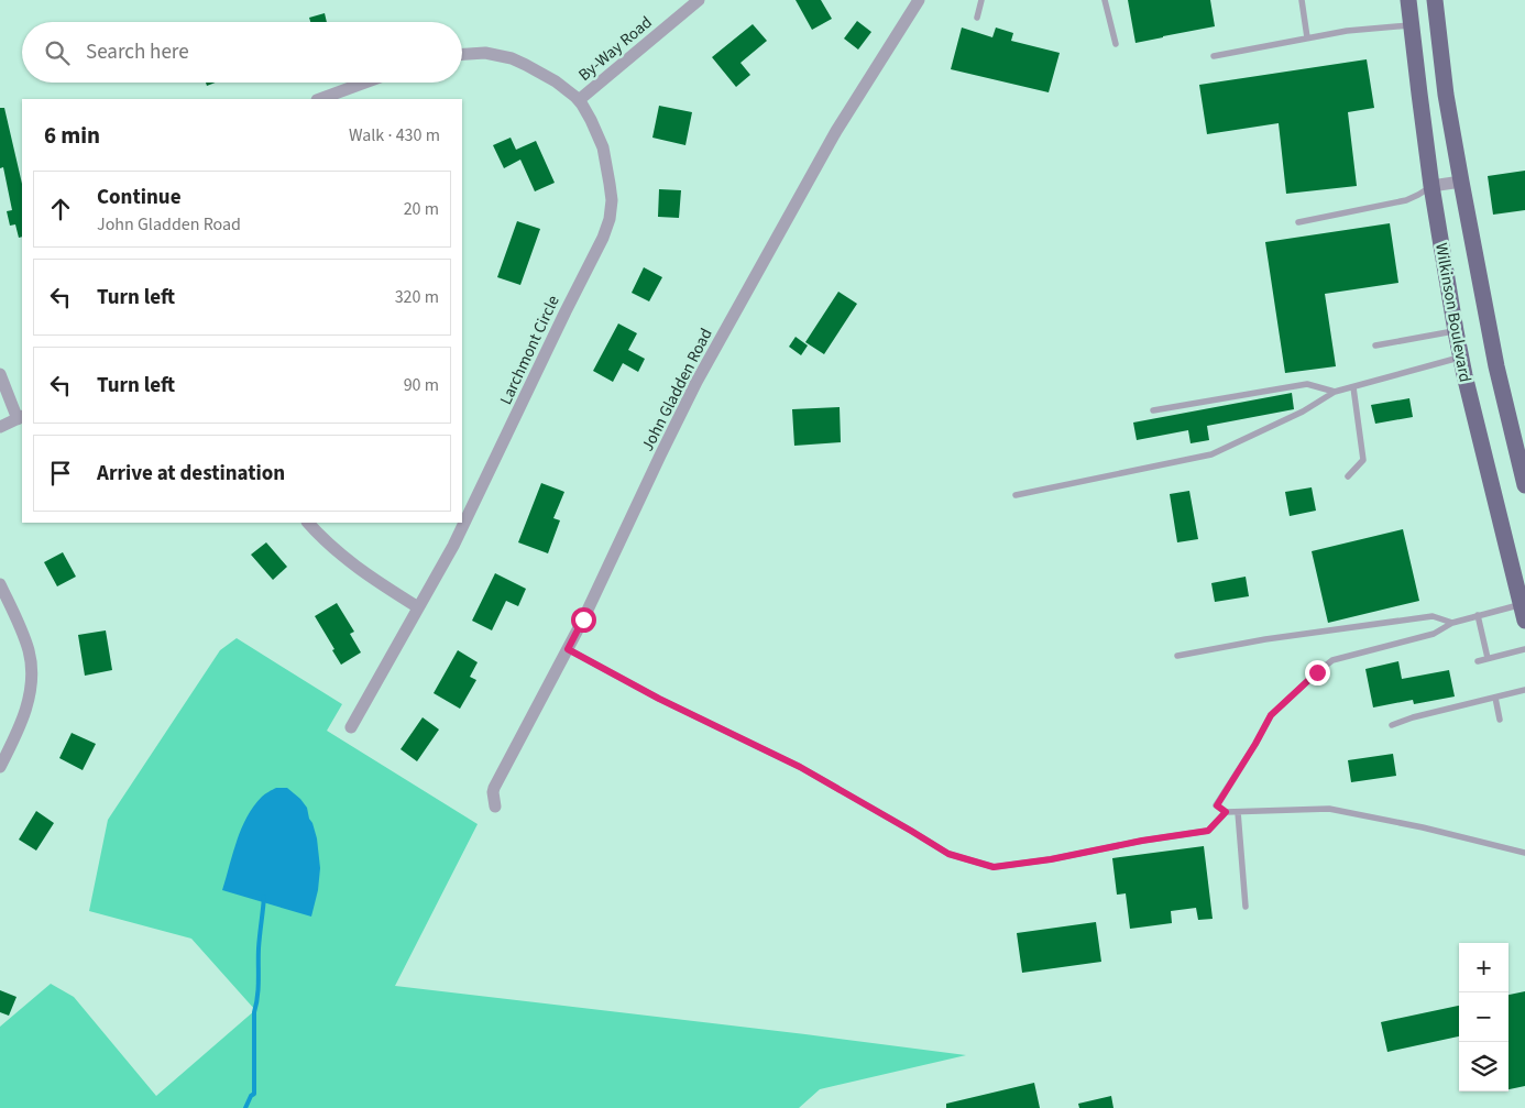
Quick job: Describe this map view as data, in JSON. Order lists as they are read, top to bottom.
{
  "streets": {
    "main road": ["Wilkinson Boulevard"],
    "street": ["By-Way Road", "Larchmont Circle", "John Gladden Road"]
  },
  "crossings": [
    ["By-Way Road", "Larchmont Circle"]
  ],
  "page": {
    "search": "Search here",
    "heading": ["6 min", "Walk · 430 m"],
    "list": [
      ["Continue", "John Gladden Road", "20 m"],
      ["Turn left", "320 m"],
      ["Turn left", "90 m"],
      "Arrive at destination"
    ],
    "map_buttons": ["+", "−"]
  }
}
